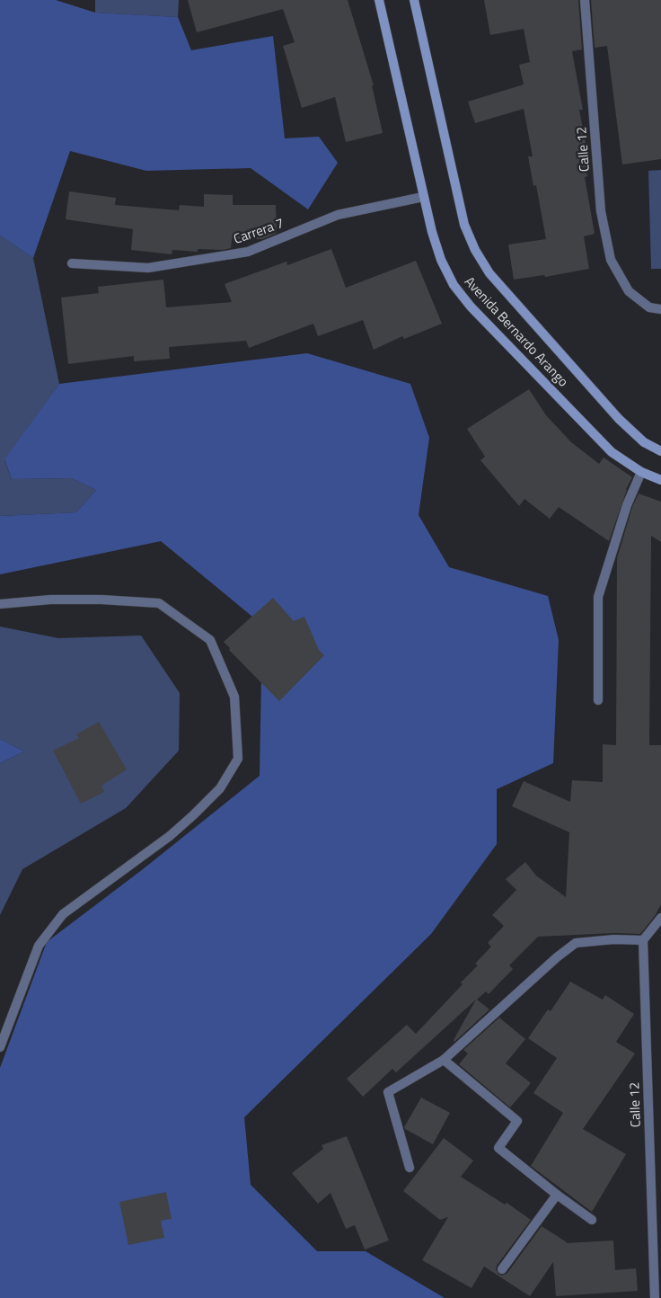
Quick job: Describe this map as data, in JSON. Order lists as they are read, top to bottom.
{
  "streets": {
    "main road": ["Avenida Bernardo Arango"],
    "street": ["Calle 12", "Carrera 7"]
  },
  "crossings": [
    ["Carrera 7", "Avenida Bernardo Arango"]
  ]
}
